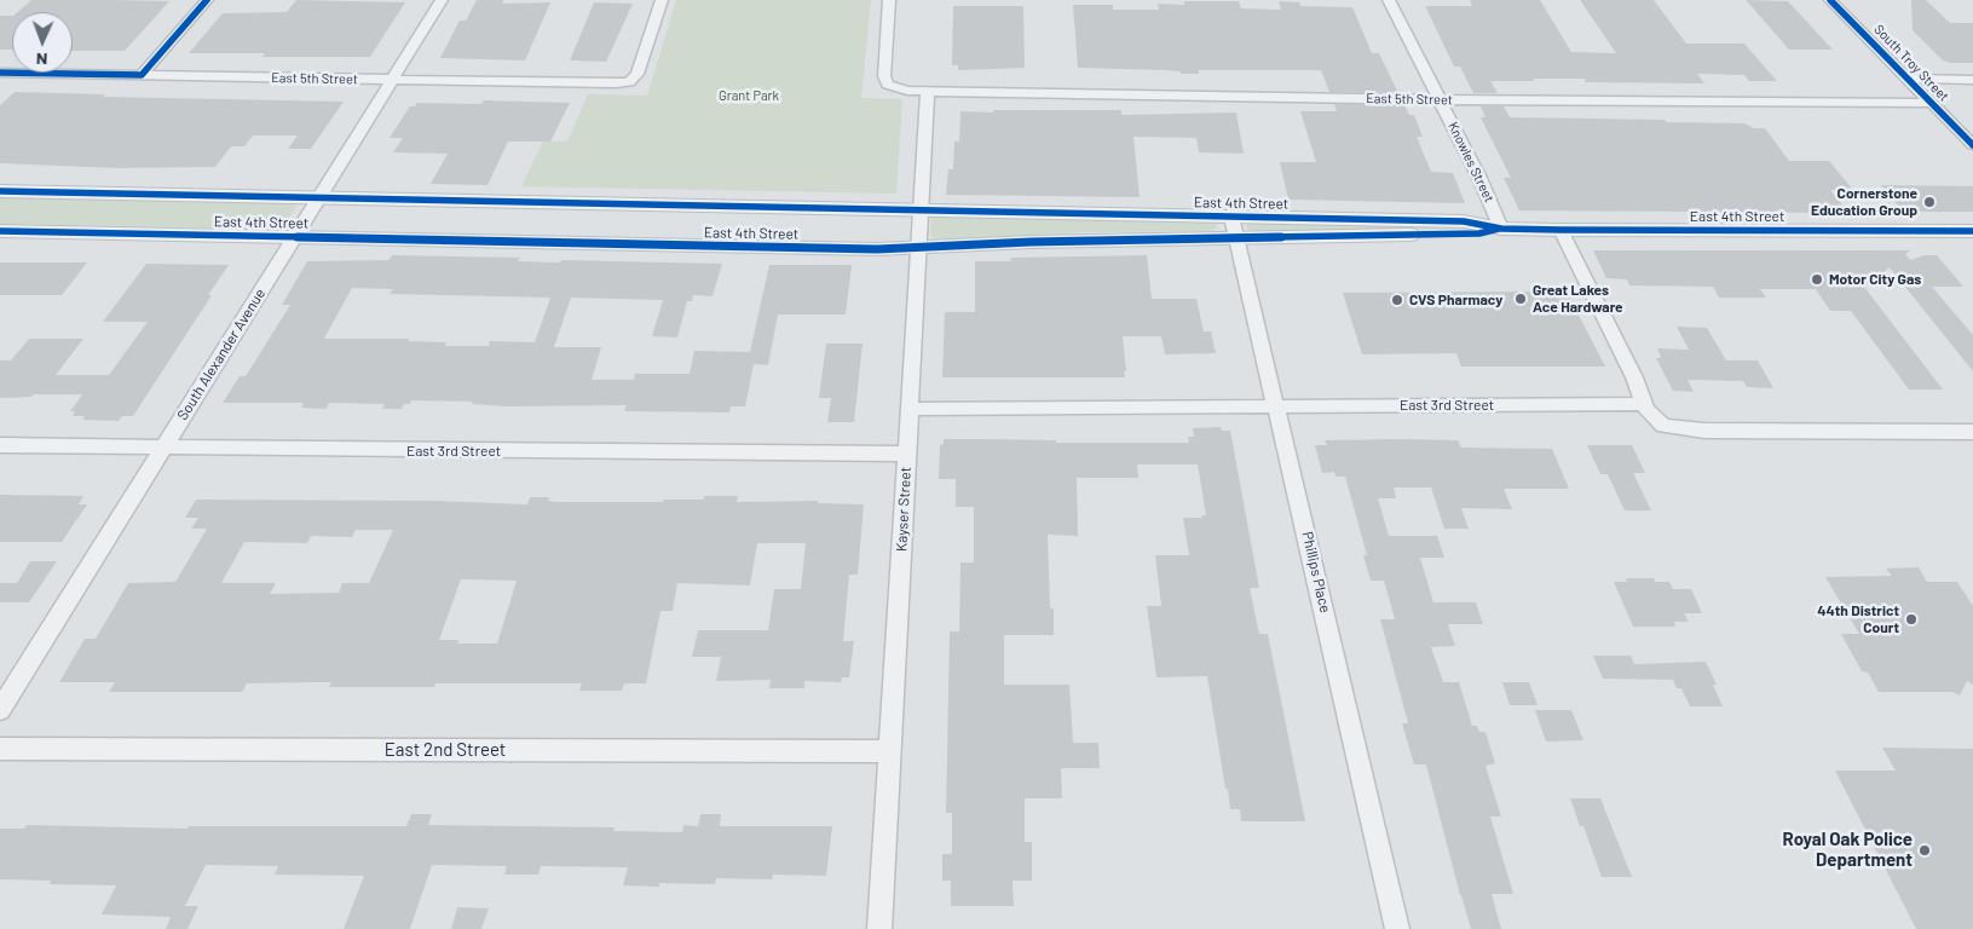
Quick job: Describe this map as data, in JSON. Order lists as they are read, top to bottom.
{
  "streets": {
    "street": [
      "South Troy Street",
      "East 5th Street",
      "Knowles Street",
      "East 4th Street",
      "South Alexander Avenue",
      "East 3rd Street",
      "Kayser Street",
      "Phillips Place",
      "East 2nd Street"
    ]
  },
  "crossings": [
    ["South Troy Street", "East 5th Street"],
    ["East 5th Street", "Knowles Street"],
    ["East 5th Street", "South Alexander Avenue"],
    ["East 5th Street", "Kayser Street"],
    ["Knowles Street", "East 4th Street"],
    ["East 4th Street", "South Alexander Avenue"],
    ["East 4th Street", "Kayser Street"],
    ["East 4th Street", "Phillips Place"],
    ["South Alexander Avenue", "East 3rd Street"],
    ["East 3rd Street", "Kayser Street"],
    ["East 3rd Street", "Phillips Place"],
    ["Kayser Street", "East 2nd Street"]
  ],
  "parks": ["Grant Park"],
  "places": [
    "Cornerstone Education Group",
    "Motor City Gas",
    "Great Lakes Ace Hardware",
    "CVS Pharmacy",
    "44th District Court",
    "Royal Oak Police Department"
  ],
  "north": "bottom"
}
